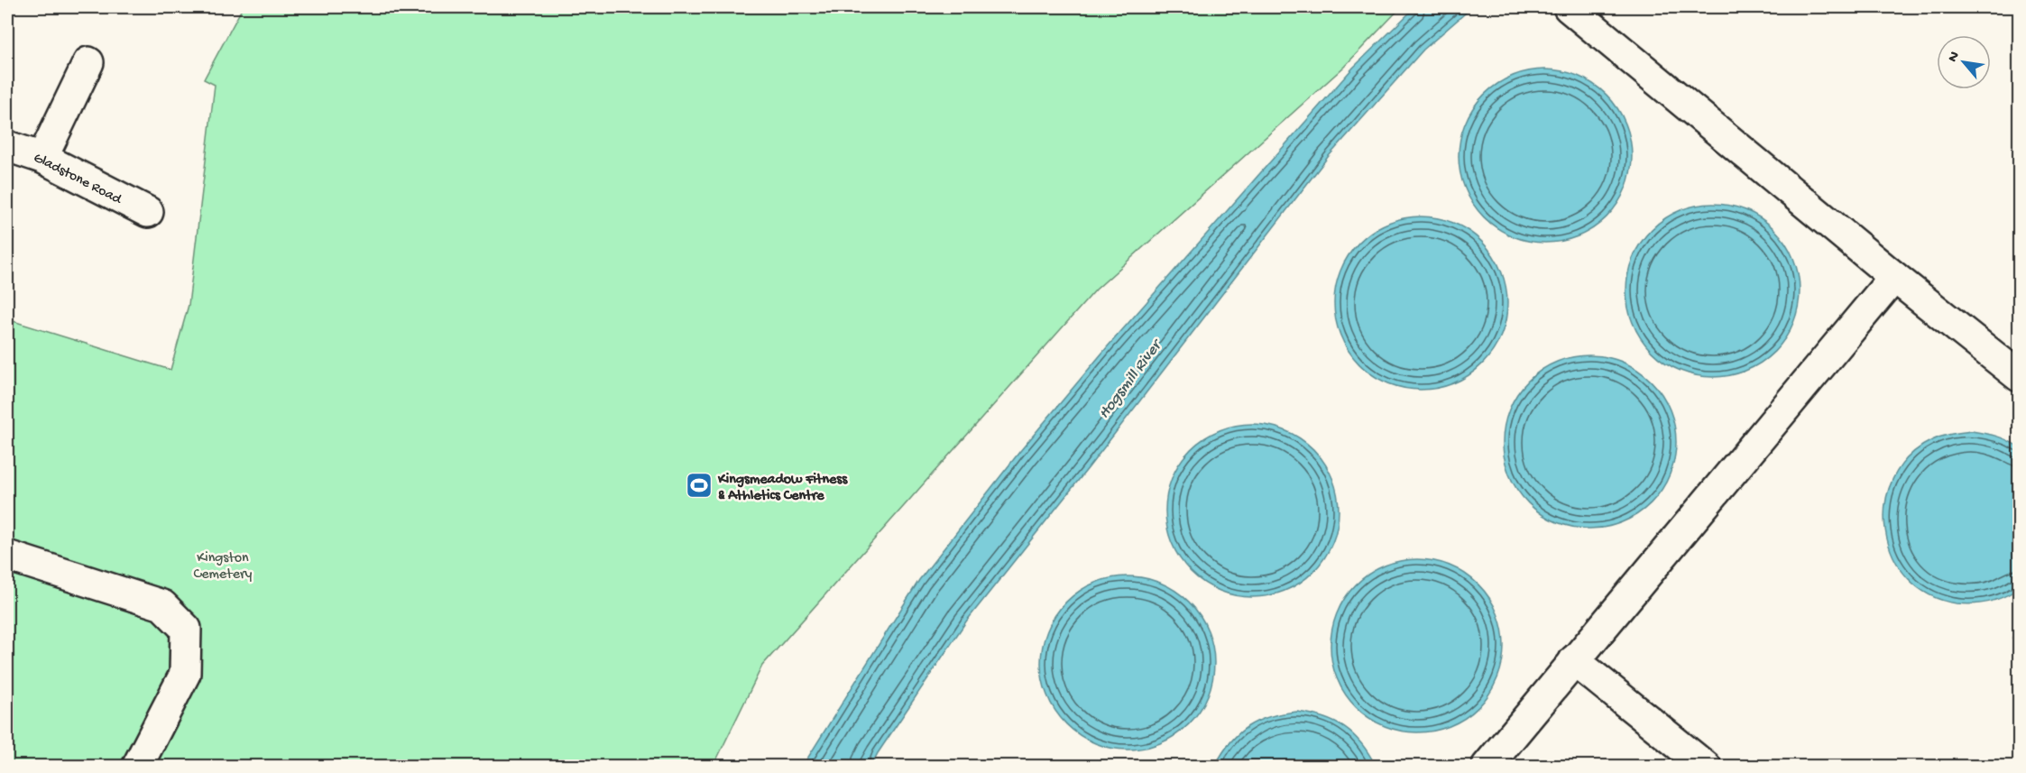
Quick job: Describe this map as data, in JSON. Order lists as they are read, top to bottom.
{
  "streets": {
    "street": ["Gladstone Road"]
  },
  "water": ["Hogsmill River"],
  "parks": ["Kingston Cemetery"],
  "places": {
    "sports": ["Kingsmeadow Fitness & Athletics Centre"]
  },
  "north": "top left"
}
